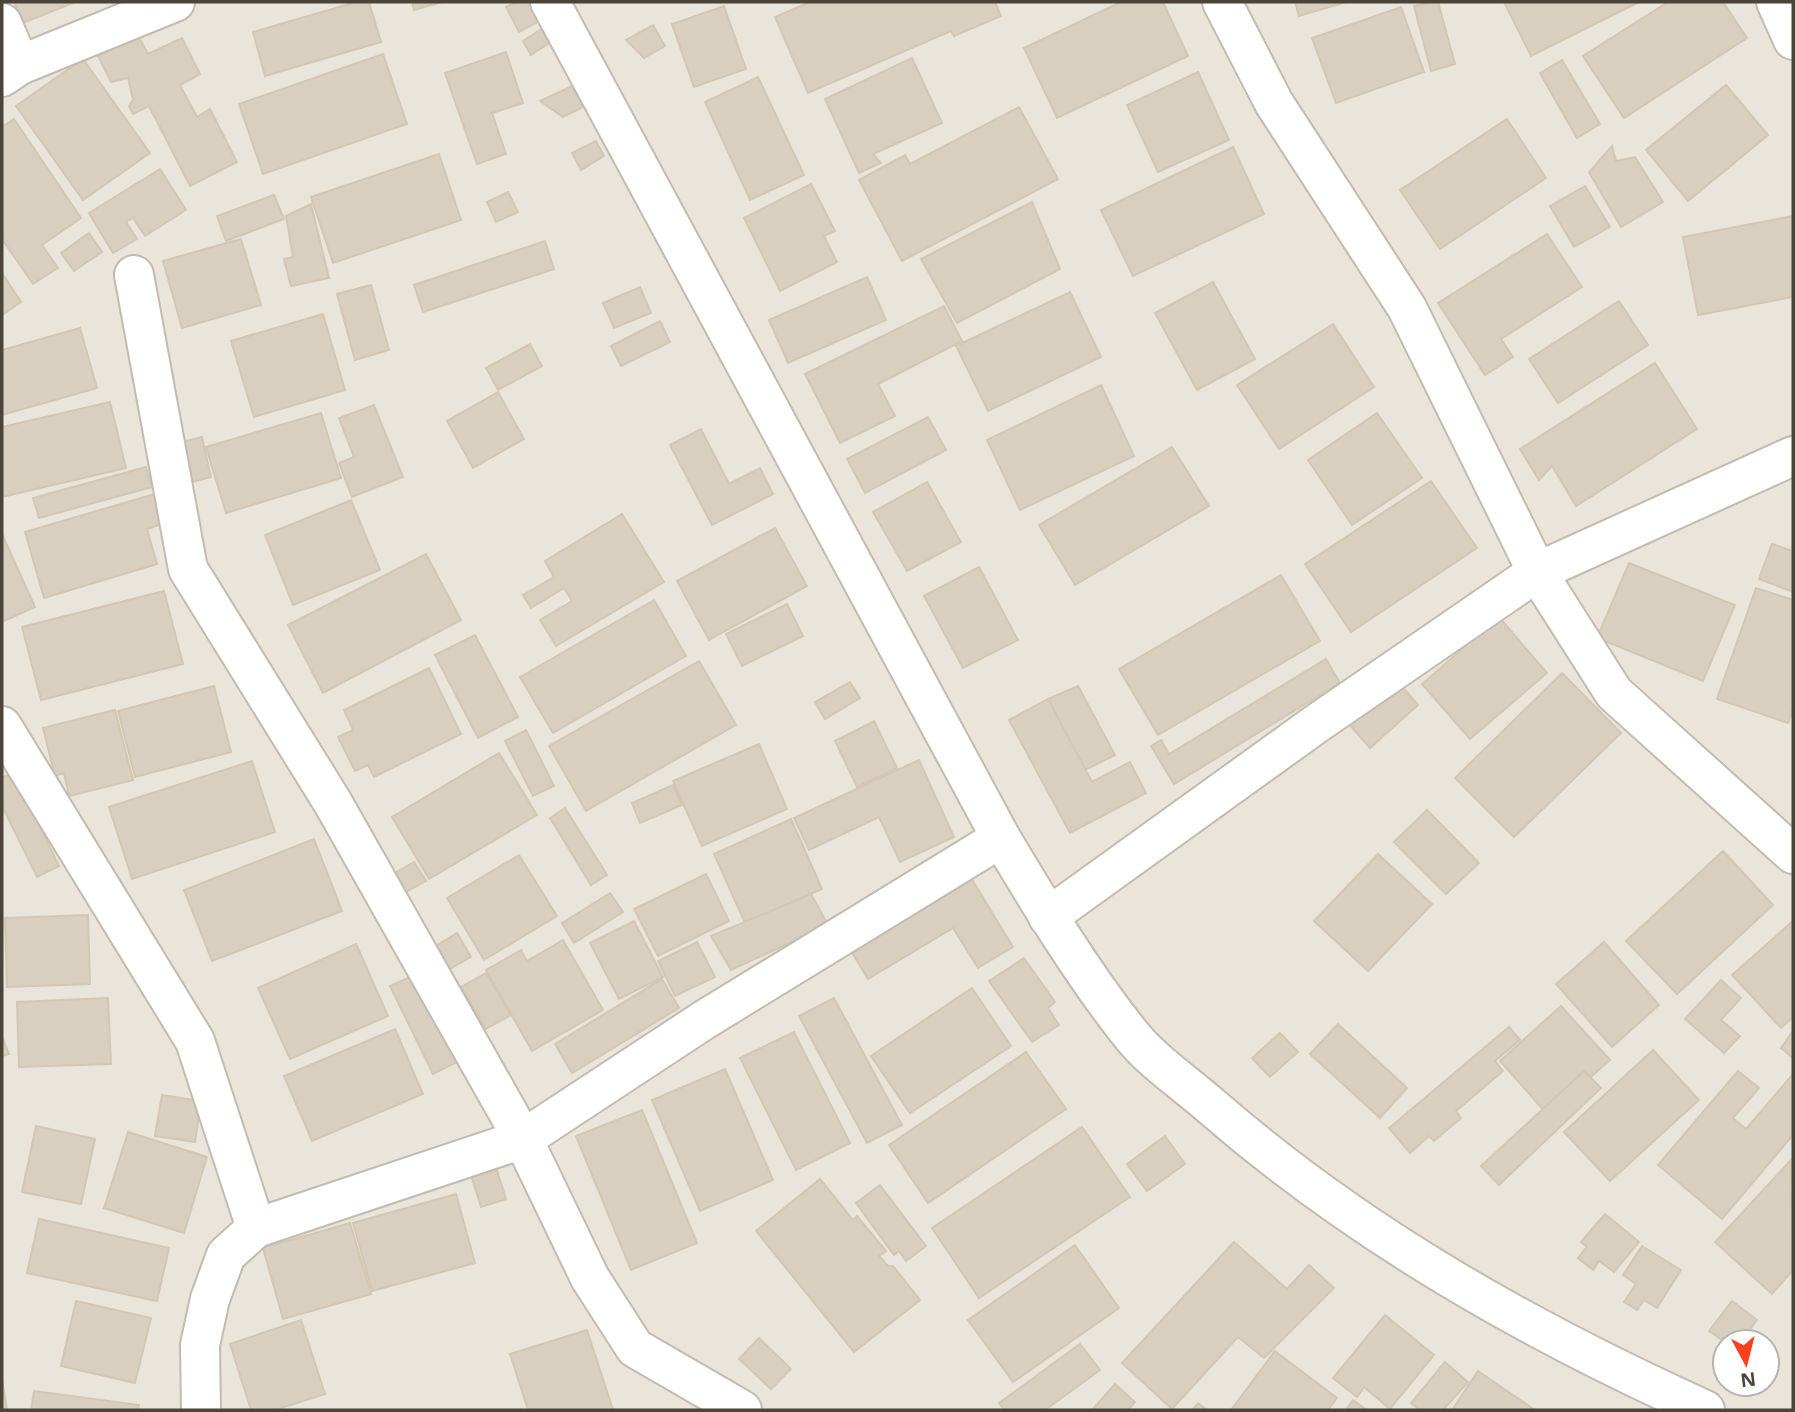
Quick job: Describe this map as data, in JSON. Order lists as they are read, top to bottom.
{
  "north": "bottom"
}
